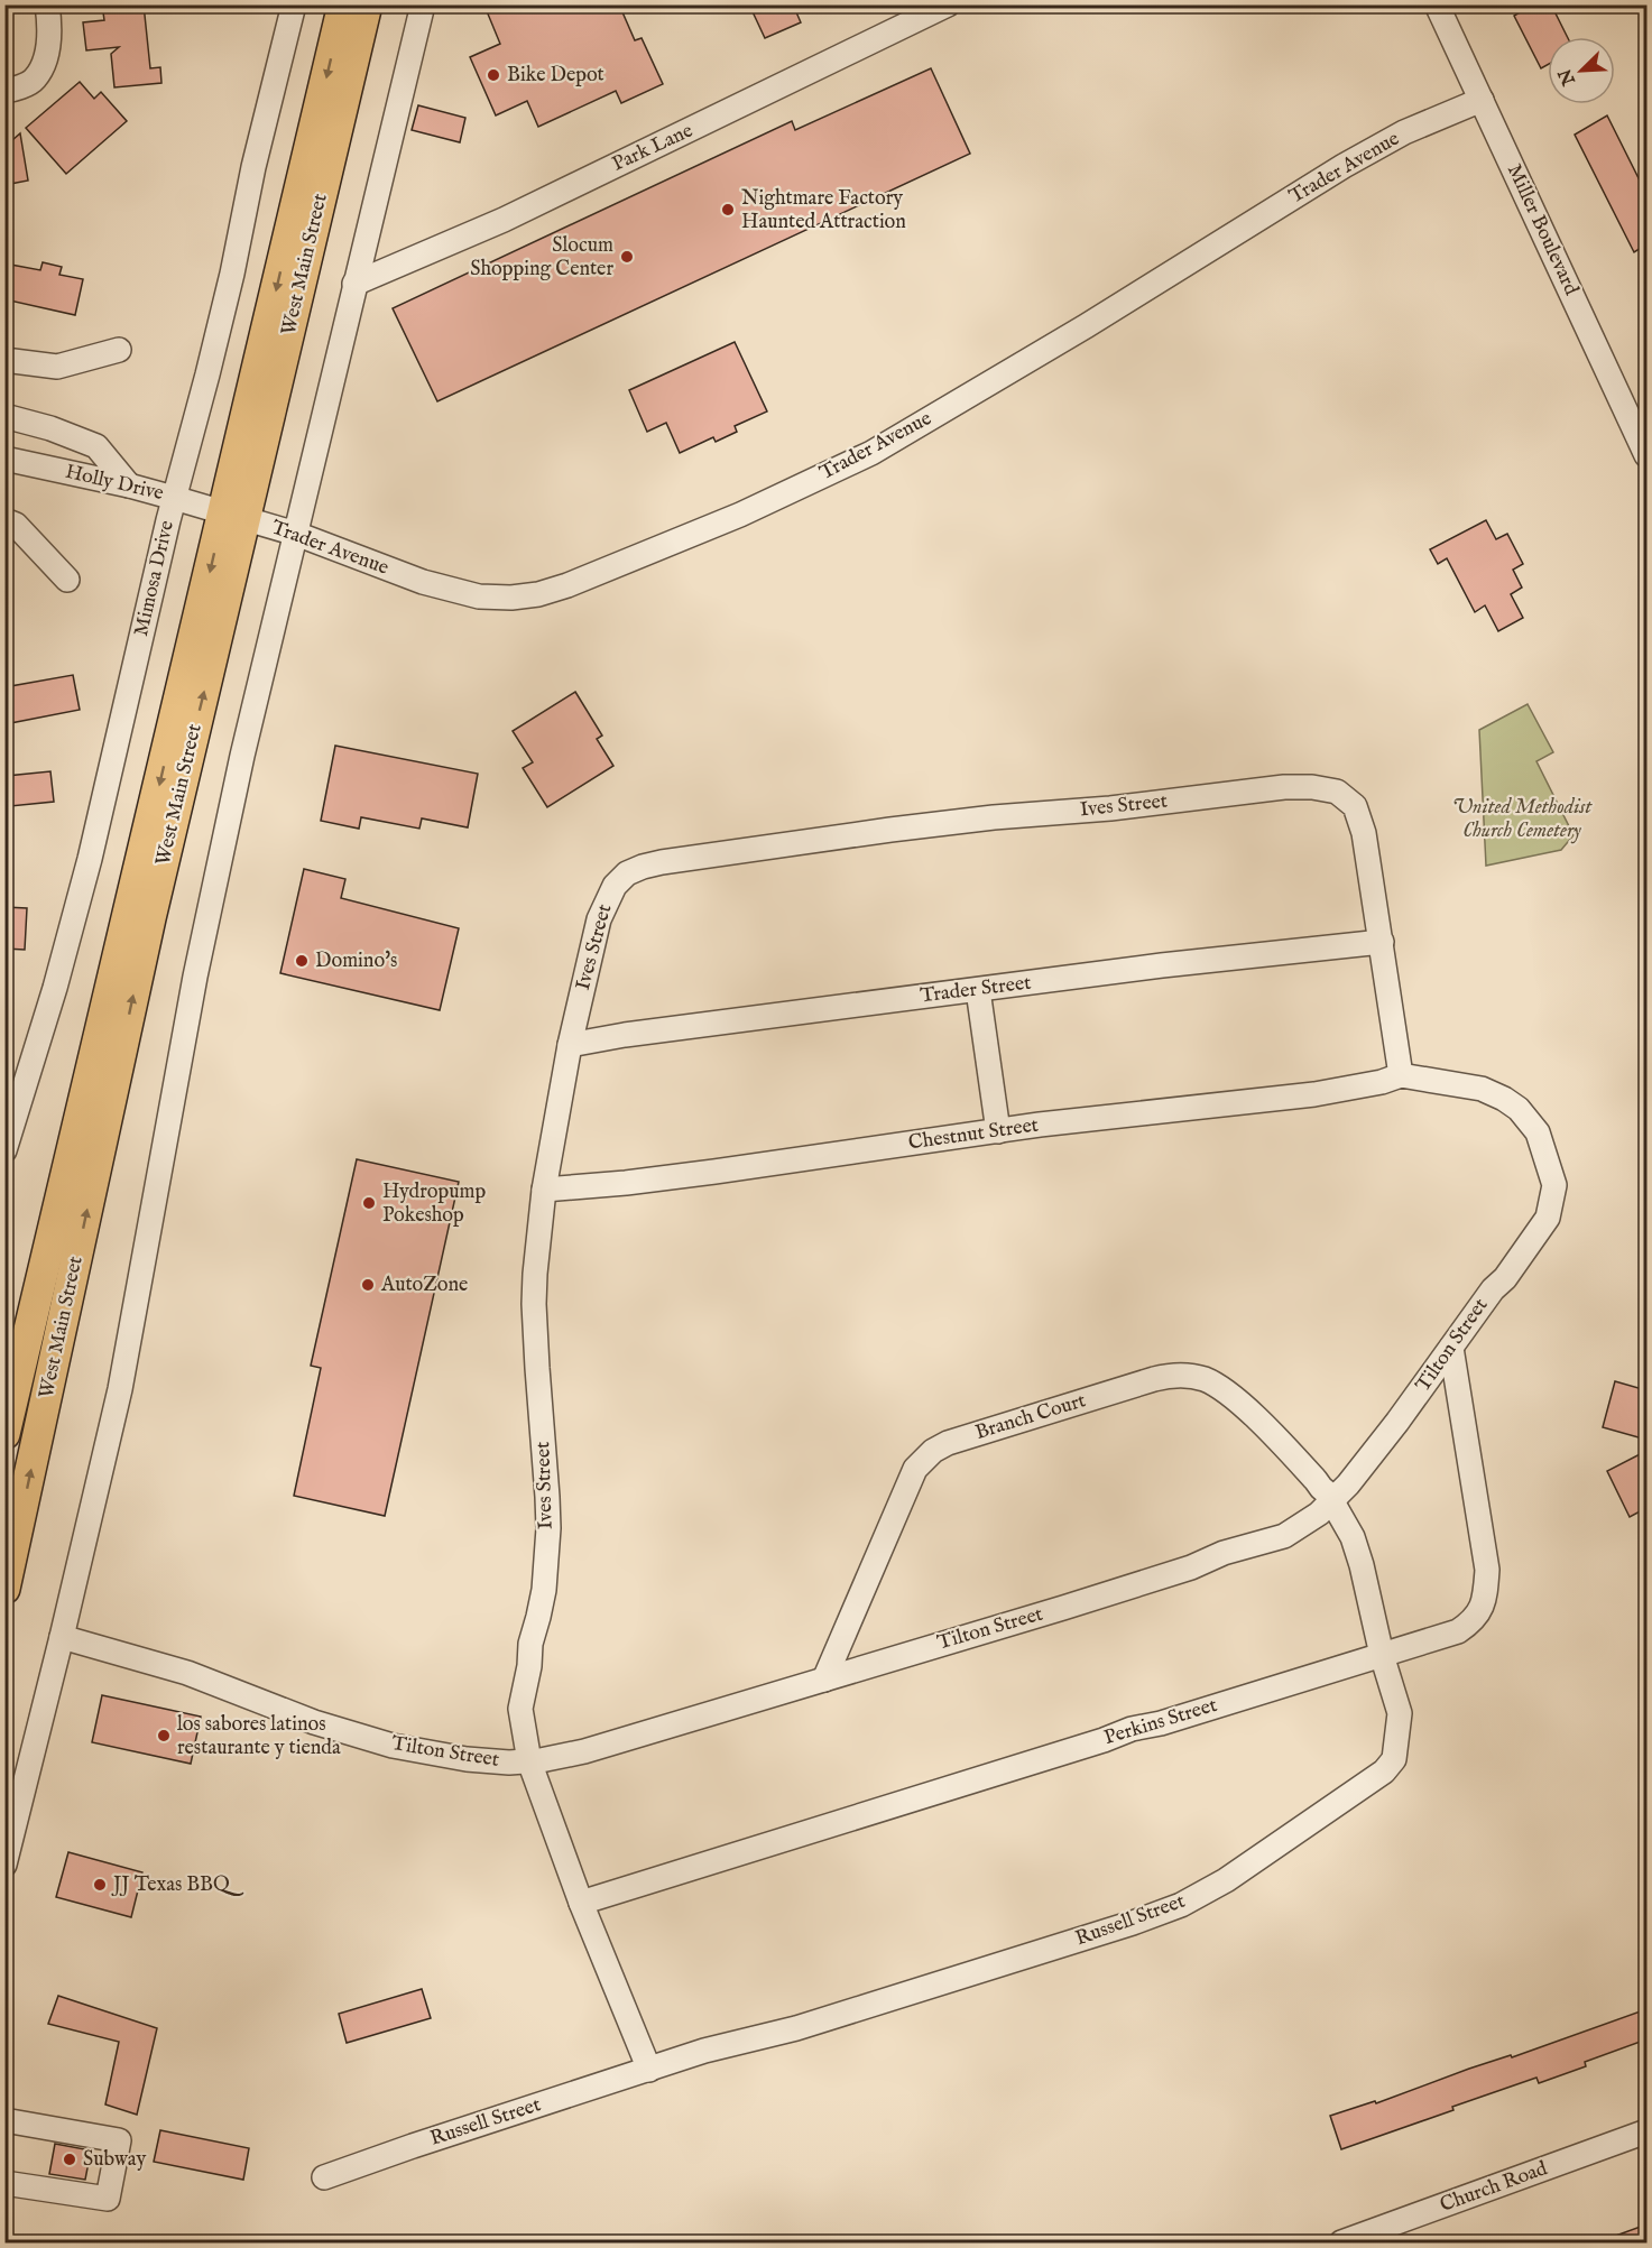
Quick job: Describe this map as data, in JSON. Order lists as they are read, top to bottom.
{
  "streets": {
    "main road": ["West Main Street"],
    "street": [
      "Park Lane",
      "Trader Avenue",
      "Miller Boulevard",
      "Holly Drive",
      "Mimosa Drive",
      "Ives Street",
      "Trader Street",
      "Chestnut Street",
      "Tilton Street",
      "Branch Court",
      "Perkins Street",
      "Russell Street",
      "Church Road"
    ]
  },
  "crossings": [
    ["Trader Avenue", "Miller Boulevard"],
    ["Trader Avenue", "West Main Street"],
    ["Trader Avenue", "Holly Drive"],
    ["West Main Street", "Holly Drive"],
    ["Holly Drive", "Mimosa Drive"],
    ["Ives Street", "Trader Street"],
    ["Ives Street", "Chestnut Street"],
    ["Ives Street", "Tilton Street"],
    ["Ives Street", "Perkins Street"],
    ["Chestnut Street", "Tilton Street"],
    ["Tilton Street", "Branch Court"],
    ["Tilton Street", "Perkins Street"],
    ["Tilton Street", "Russell Street"],
    ["Branch Court", "Russell Street"],
    ["Perkins Street", "Russell Street"]
  ],
  "parks": ["United Methodist Church Cemetery"],
  "places": [
    "Bike Depot",
    "Nightmare Factory Haunted Attraction",
    "Slocum Shopping Center",
    "Domino's",
    "Hydropump Pokeshop",
    "AutoZone",
    "los sabores latinos restaurante y tienda",
    "JJ Texas BBQ",
    "Subway"
  ],
  "north": "bottom left"
}
